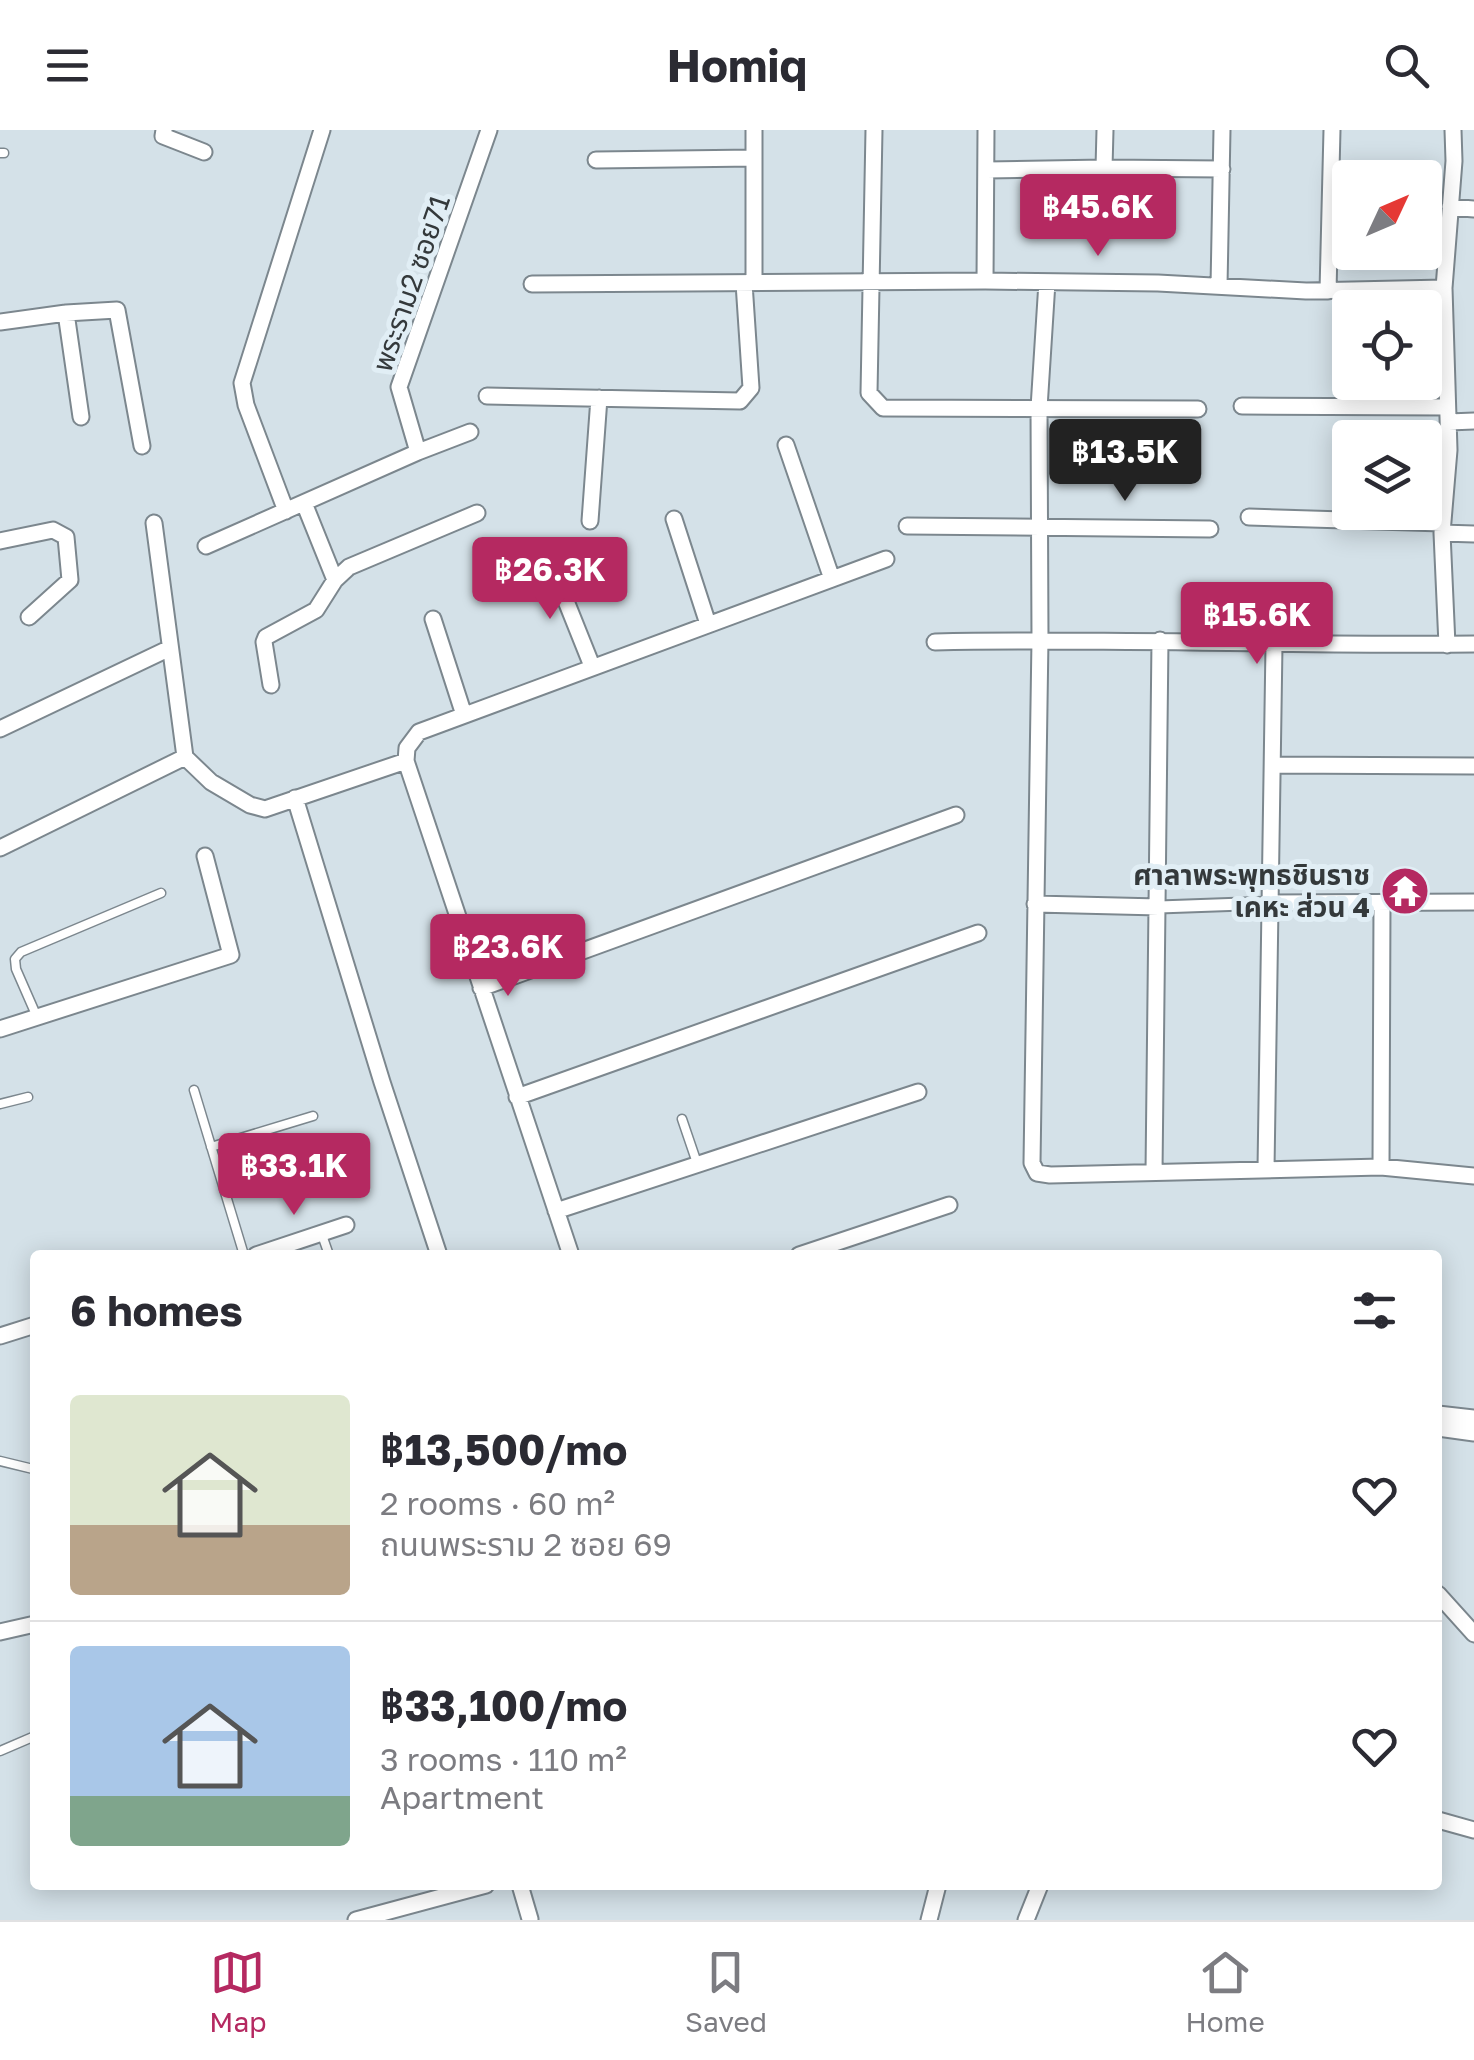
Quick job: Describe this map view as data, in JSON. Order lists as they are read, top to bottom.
{
  "streets": {
    "street": ["พระราม2 ซอย71"]
  },
  "places": {
    "temple": ["ศาลาพระพุทธชินราช เคหะ ส่วน 4"]
  },
  "north": "top right",
  "page": {
    "header": "Homiq",
    "price": [
      "฿45.6K",
      "฿13.5K",
      "฿26.3K",
      "฿15.6K",
      "฿23.6K",
      "฿33.1K"
    ],
    "heading": "6 homes",
    "list": [
      {
        "name": "฿13,500/mo",
        "note": "2 rooms · 60 m² · ถนนพระราม 2 ซอย 69"
      },
      {
        "name": "฿33,100/mo",
        "note": "3 rooms · 110 m² · Apartment"
      }
    ],
    "tabs": ["Map", "Saved", "Home"]
  }
}
